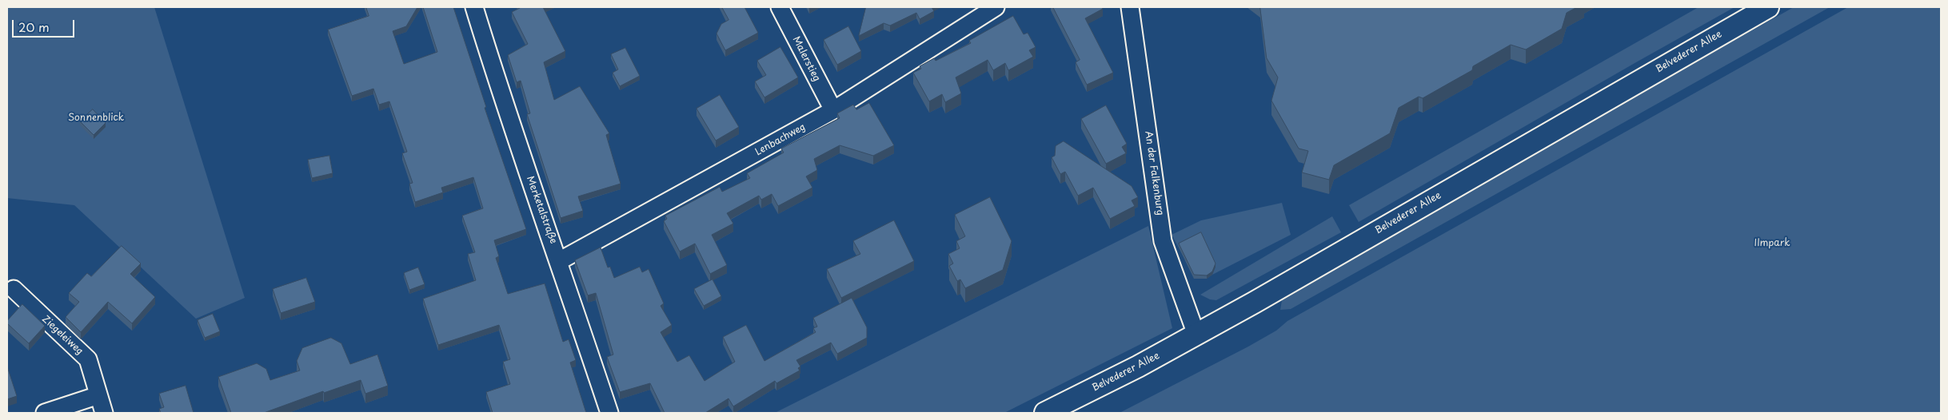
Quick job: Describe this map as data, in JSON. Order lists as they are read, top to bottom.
{
  "streets": {
    "street": [
      "Belvederer Allee",
      "Malerstieg",
      "Lenbachweg",
      "An der Falkenburg",
      "Merketalstraße",
      "Ziegeleiweg"
    ]
  },
  "crossings": [
    ["Belvederer Allee", "An der Falkenburg"],
    ["Malerstieg", "Lenbachweg"],
    ["Lenbachweg", "Merketalstraße"]
  ],
  "parks": ["Sonnenblick", "Ilmpark"],
  "scale_bar": "20 m"
}
